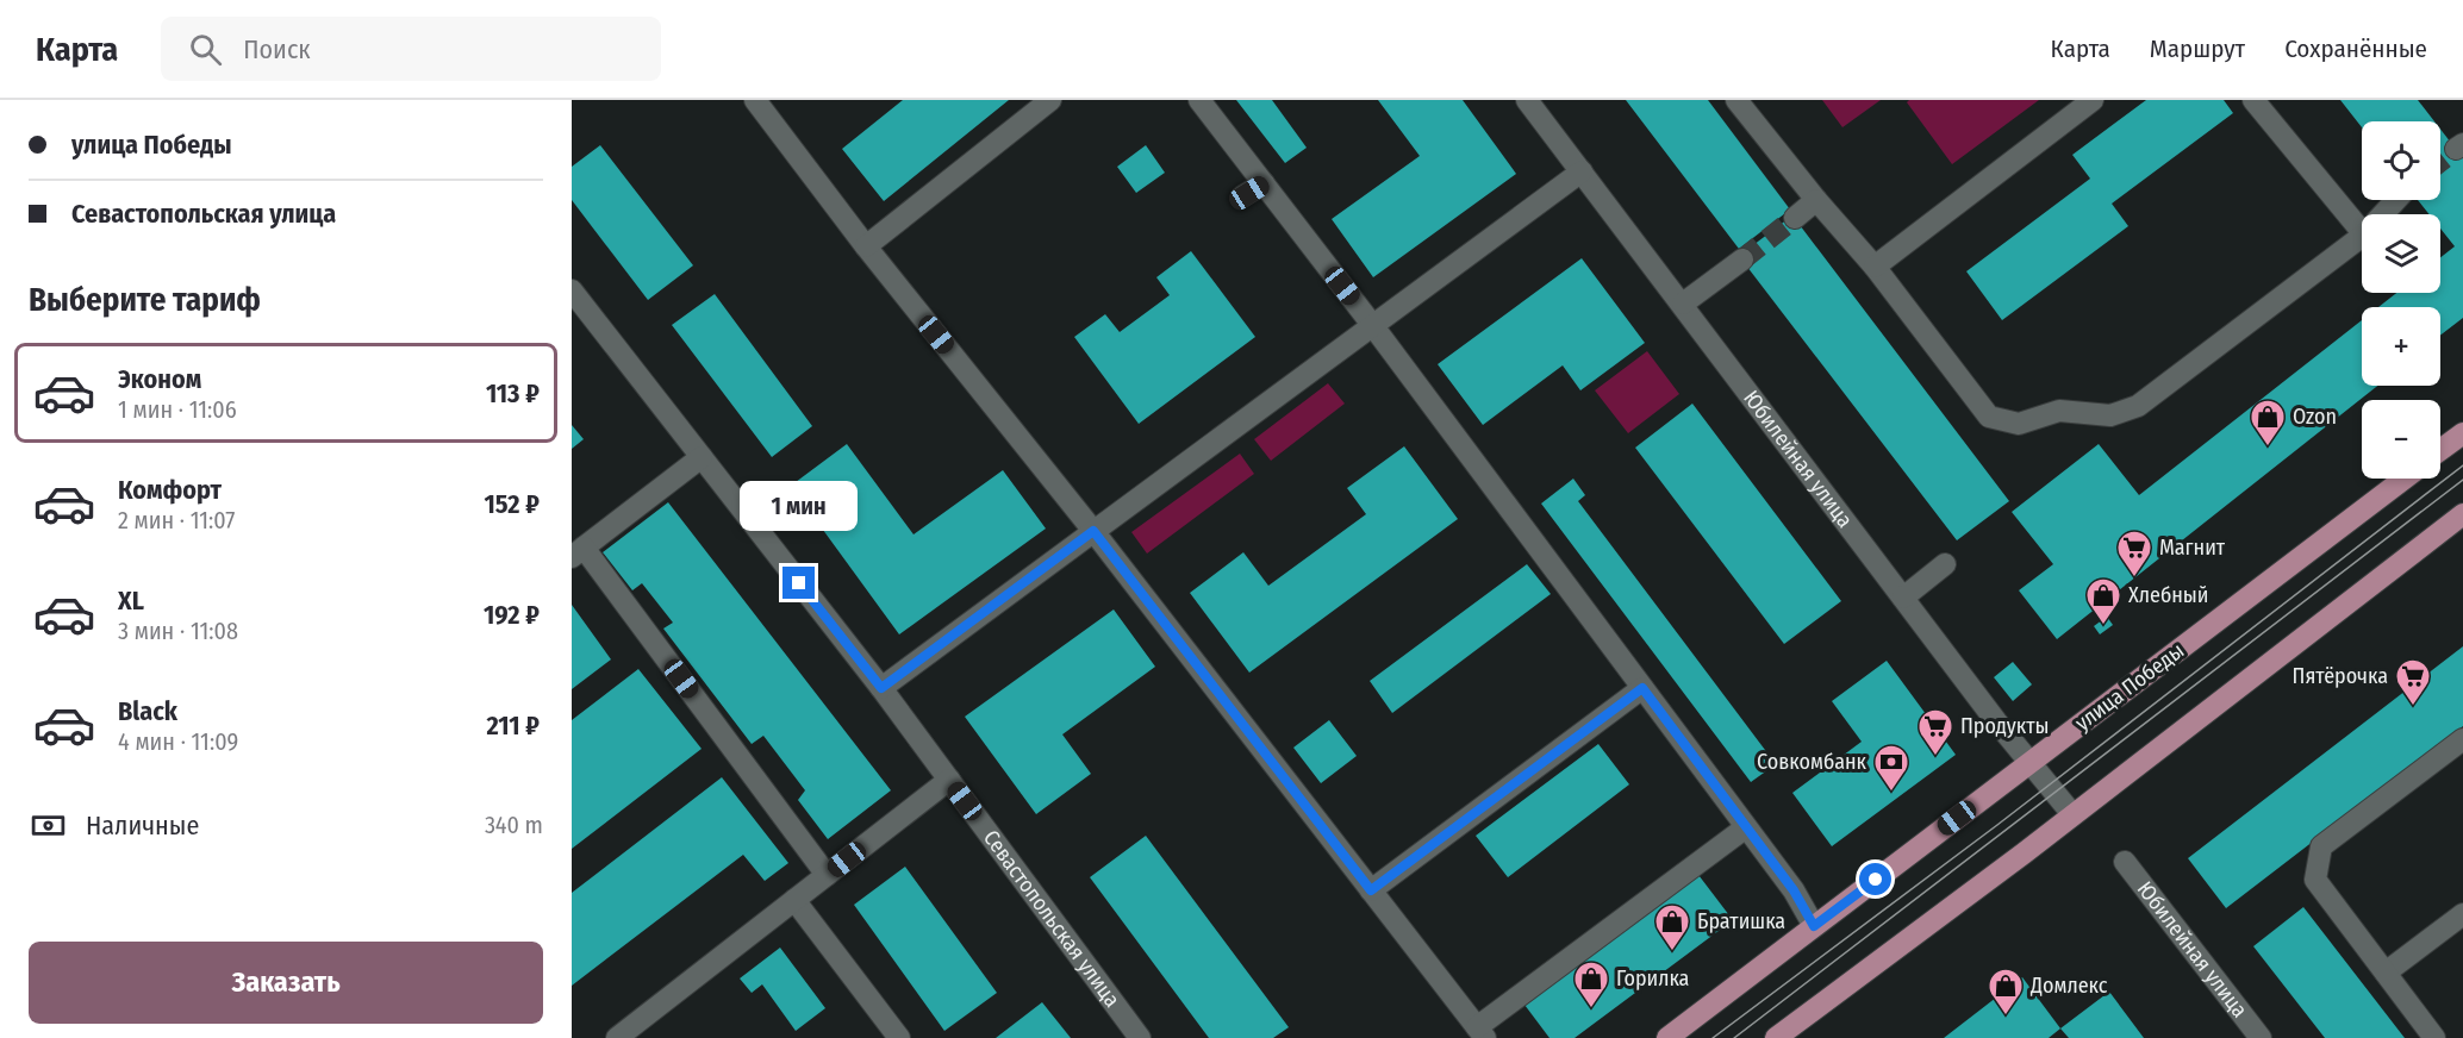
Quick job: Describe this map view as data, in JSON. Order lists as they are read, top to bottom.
{
  "streets": {
    "main road": ["улица Победы"],
    "street": ["Юбилейная улица", "Севастопольская улица"]
  },
  "crossings": [
    ["Юбилейная улица", "улица Победы"]
  ],
  "places": {
    "shop": [
      "Ozon",
      "Хлебный",
      "Братишка",
      "Горилка",
      "Домлекс"
    ],
    "supermarket": ["Магнит", "Пятёрочка", "Продукты"],
    "bank": ["Совкомбанк"]
  },
  "page": {
    "header": "Карта",
    "search": "Поиск",
    "nav": ["Карта", "Маршрут", "Сохранённые"],
    "banner": ["улица Победы", "Севастопольская улица"],
    "map_buttons": ["+", "−"],
    "heading": "Выберите тариф",
    "list": [
      {
        "name": "Эконом",
        "note": "1 мин · 11:06",
        "value": "113 ₽"
      },
      {
        "name": "Комфорт",
        "note": "2 мин · 11:07",
        "value": "152 ₽"
      },
      {
        "name": "XL",
        "note": "3 мин · 11:08",
        "value": "192 ₽"
      },
      {
        "name": "Black",
        "note": "4 мин · 11:09",
        "value": "211 ₽"
      }
    ],
    "bubble": "1 мин",
    "pay": ["Наличные", "340 m"],
    "buttons": "Заказать"
  }
}
